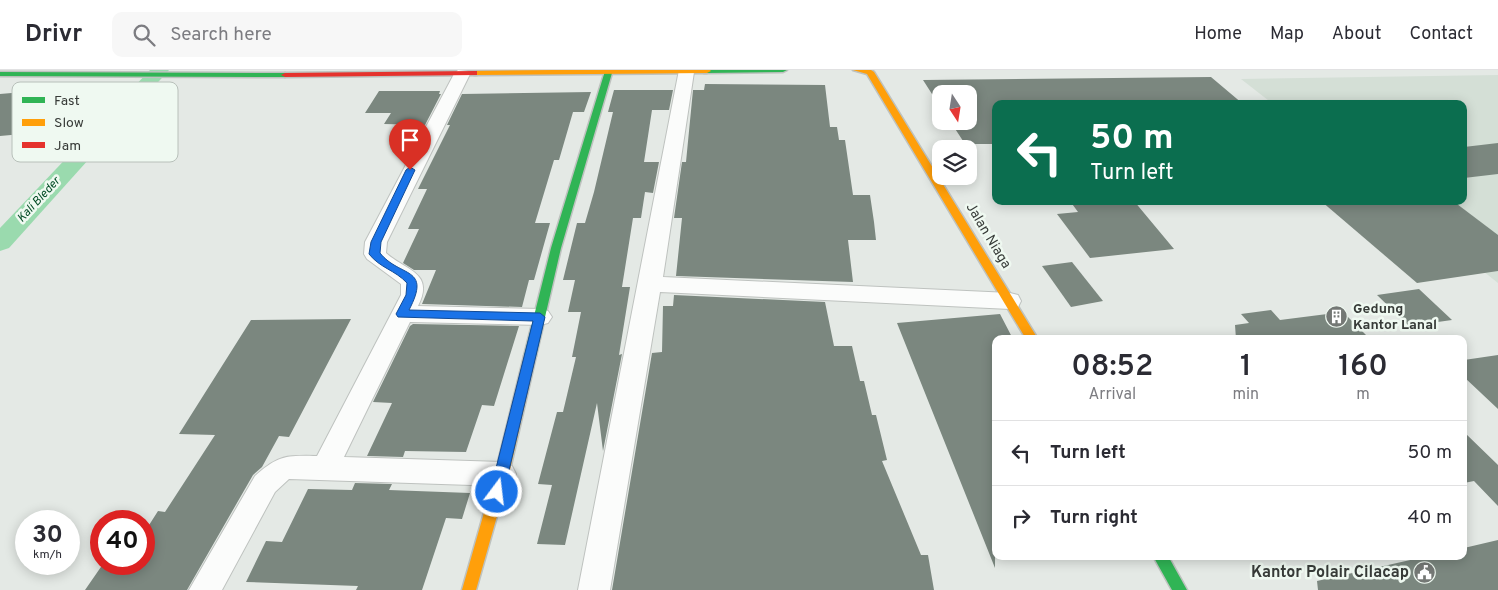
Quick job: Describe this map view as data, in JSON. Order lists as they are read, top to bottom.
{
  "streets": {
    "main road": ["Jalan Niaga"]
  },
  "water": ["Kali Bleder"],
  "places": {
    "building": ["Gedung Kantor Lanal"],
    "public building": ["Kantor Polair Cilacap"]
  },
  "legend": ["Fast", "Slow", "Jam"],
  "north": "bottom",
  "page": {
    "header": "Drivr",
    "search": "Search here",
    "nav": [
      "Home",
      "Map",
      "About",
      "Contact"
    ],
    "turn": ["50 m", "Turn left"],
    "eta": [
      "08:52",
      "Arrival",
      "1",
      "min",
      "160",
      "m"
    ],
    "list": [
      {
        "name": "Turn left",
        "value": "50 m"
      },
      {
        "name": "Turn right",
        "value": "40 m"
      }
    ],
    "speed": "30 km/h",
    "limit": "40"
  }
}
